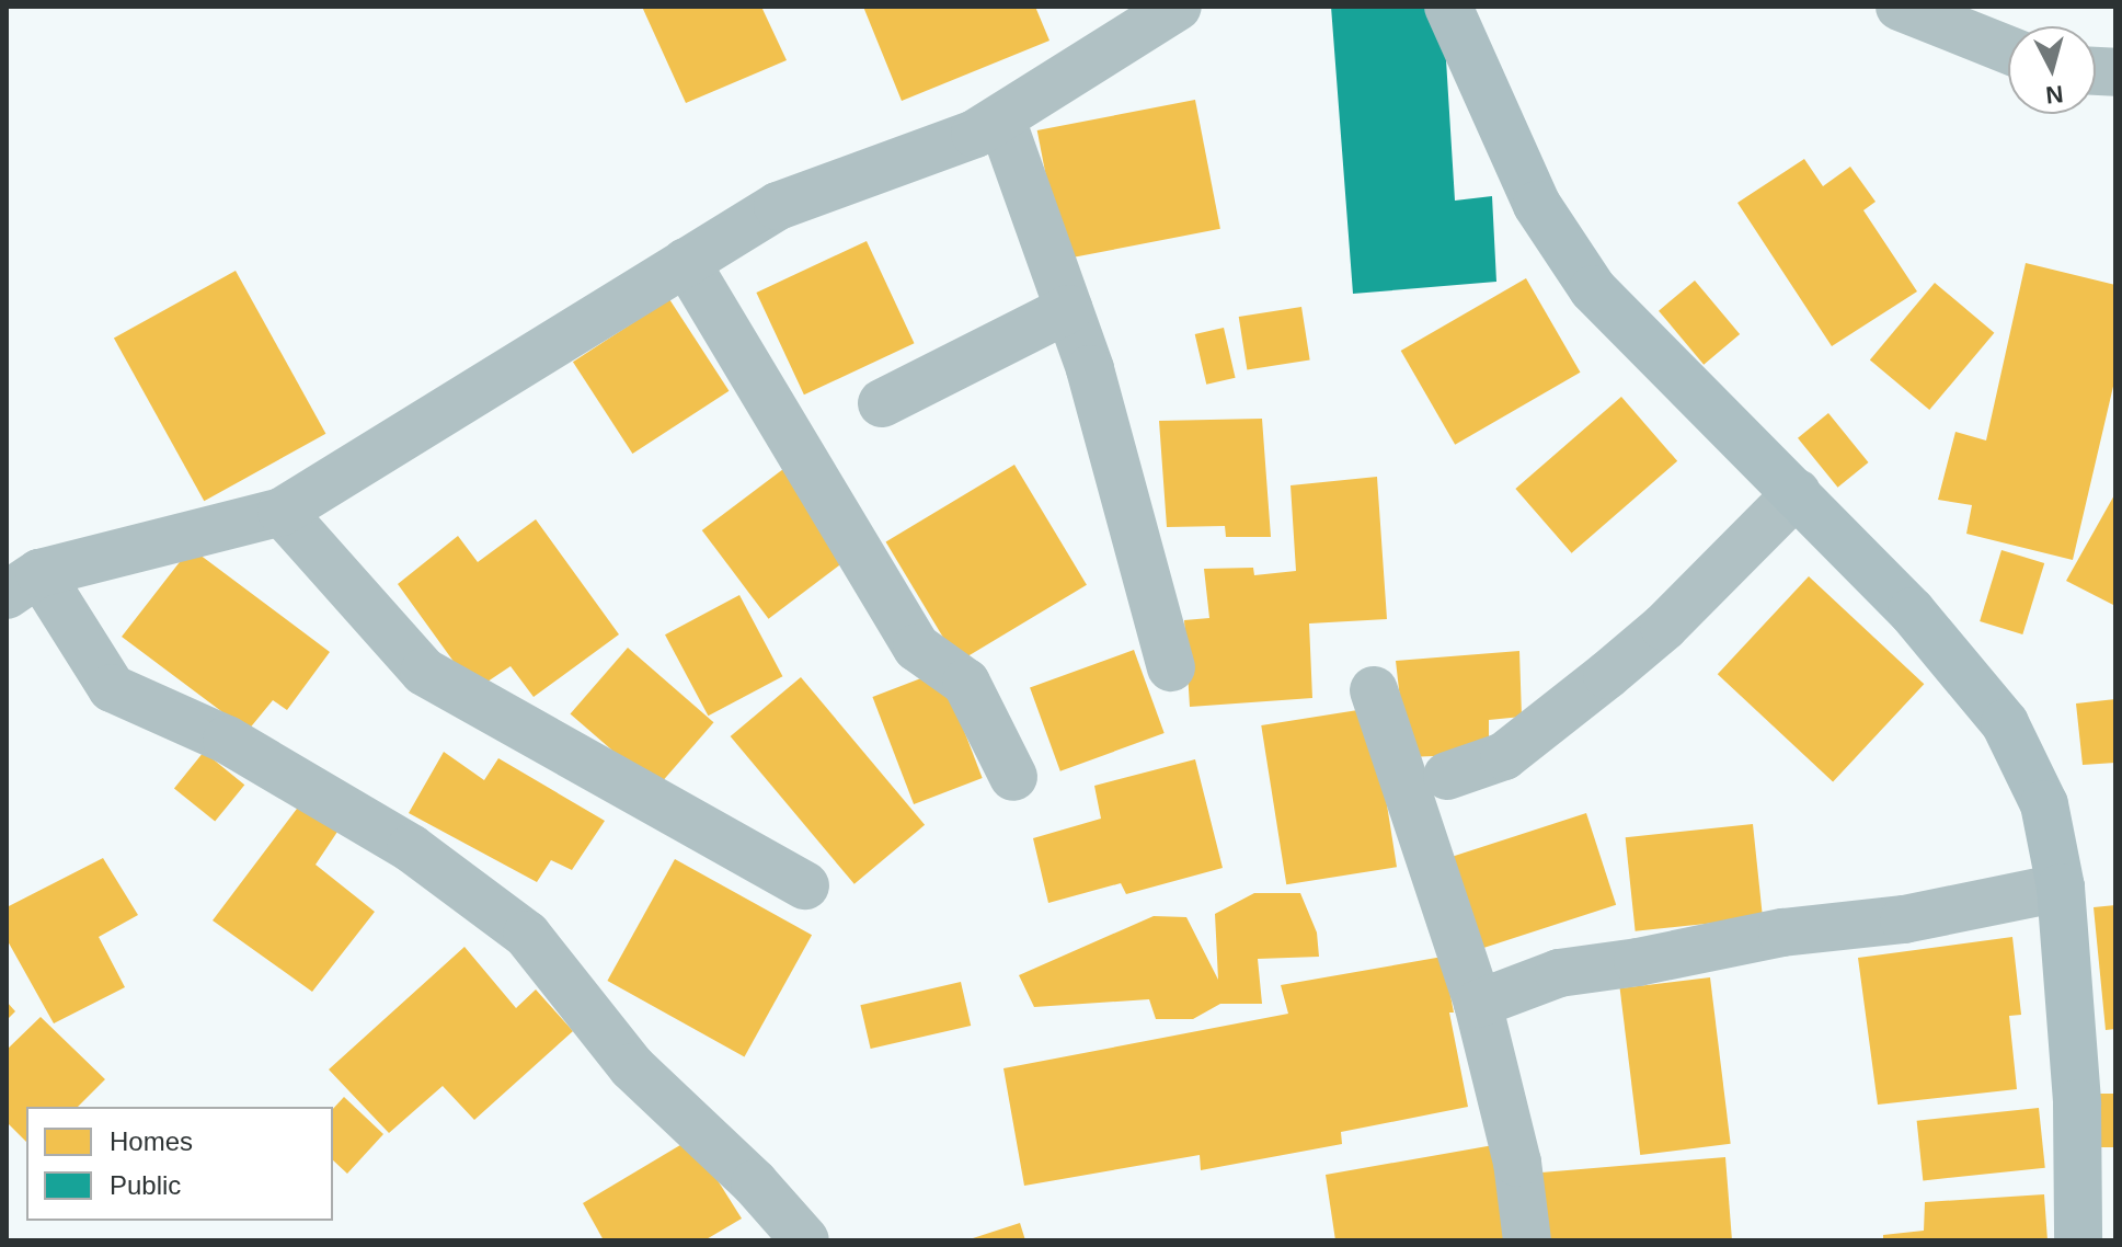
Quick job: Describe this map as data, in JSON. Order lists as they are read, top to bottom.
{
  "legend": ["Homes", "Public"],
  "north": "bottom"
}
